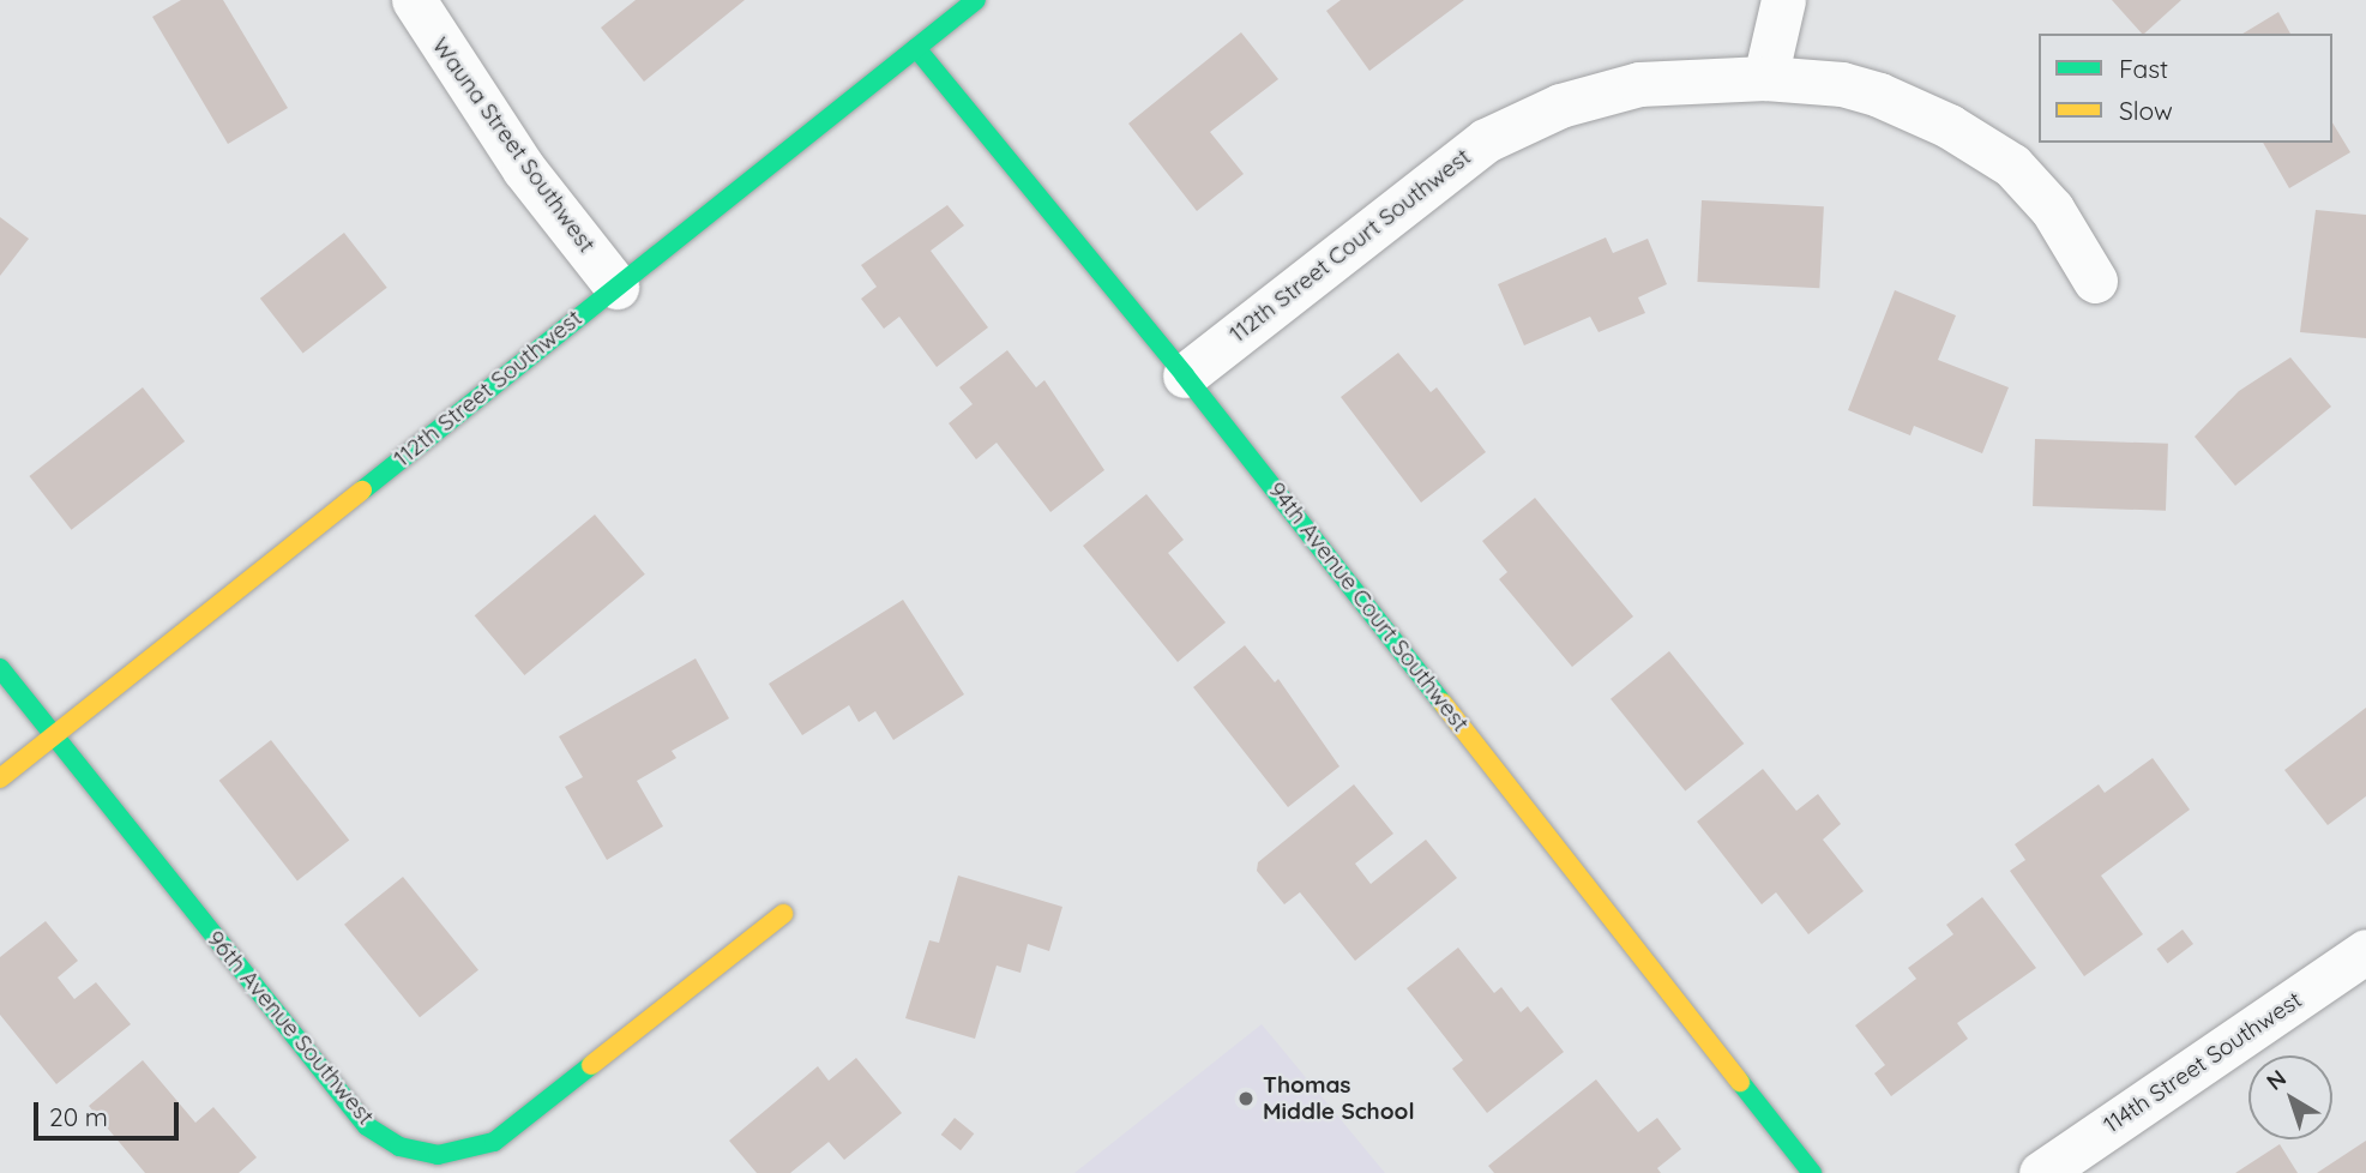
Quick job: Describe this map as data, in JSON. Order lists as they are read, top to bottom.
{
  "streets": {
    "street": [
      "Wauna Street Southwest",
      "112th Street Court Southwest",
      "112th Street Southwest",
      "94th Avenue Court Southwest",
      "96th Avenue Southwest",
      "114th Street Southwest"
    ]
  },
  "crossings": [
    ["Wauna Street Southwest", "112th Street Southwest"],
    ["112th Street Court Southwest", "94th Avenue Court Southwest"],
    ["112th Street Southwest", "94th Avenue Court Southwest"],
    ["112th Street Southwest", "96th Avenue Southwest"]
  ],
  "places": ["Thomas Middle School"],
  "legend": ["Fast", "Slow"],
  "scale_bar": "20 m",
  "north": "top left"
}
